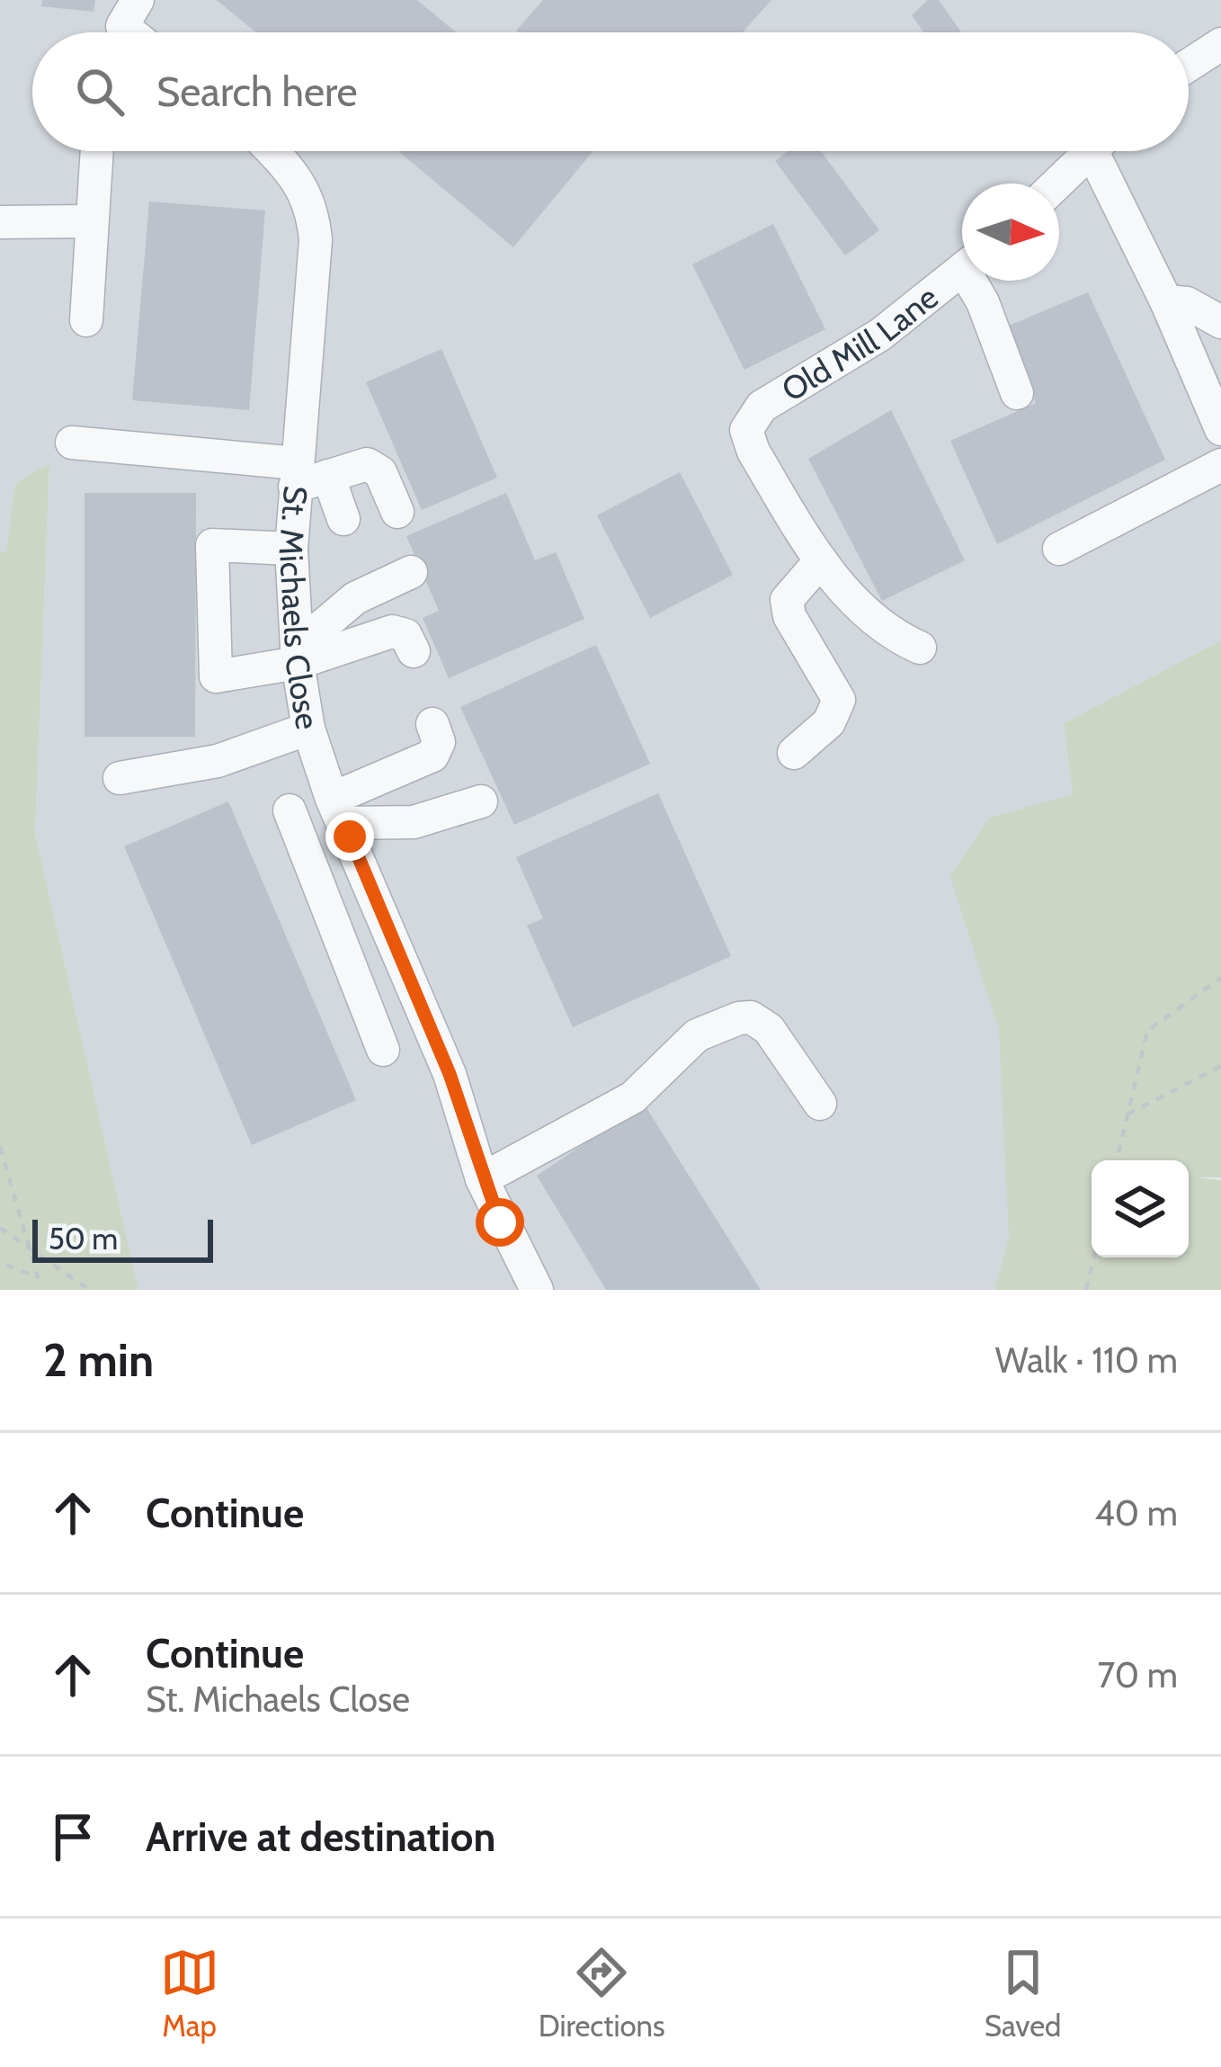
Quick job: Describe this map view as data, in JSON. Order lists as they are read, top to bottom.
{
  "streets": {
    "street": ["Old Mill Lane", "St. Michaels Close"]
  },
  "scale_bar": "50 m",
  "north": "right",
  "page": {
    "search": "Search here",
    "scale": "50 m",
    "heading": ["2 min", "Walk · 110 m"],
    "list": [
      ["Continue", "40 m"],
      ["Continue", "St. Michaels Close", "70 m"],
      "Arrive at destination"
    ],
    "nav": ["Map", "Directions", "Saved"]
  }
}
